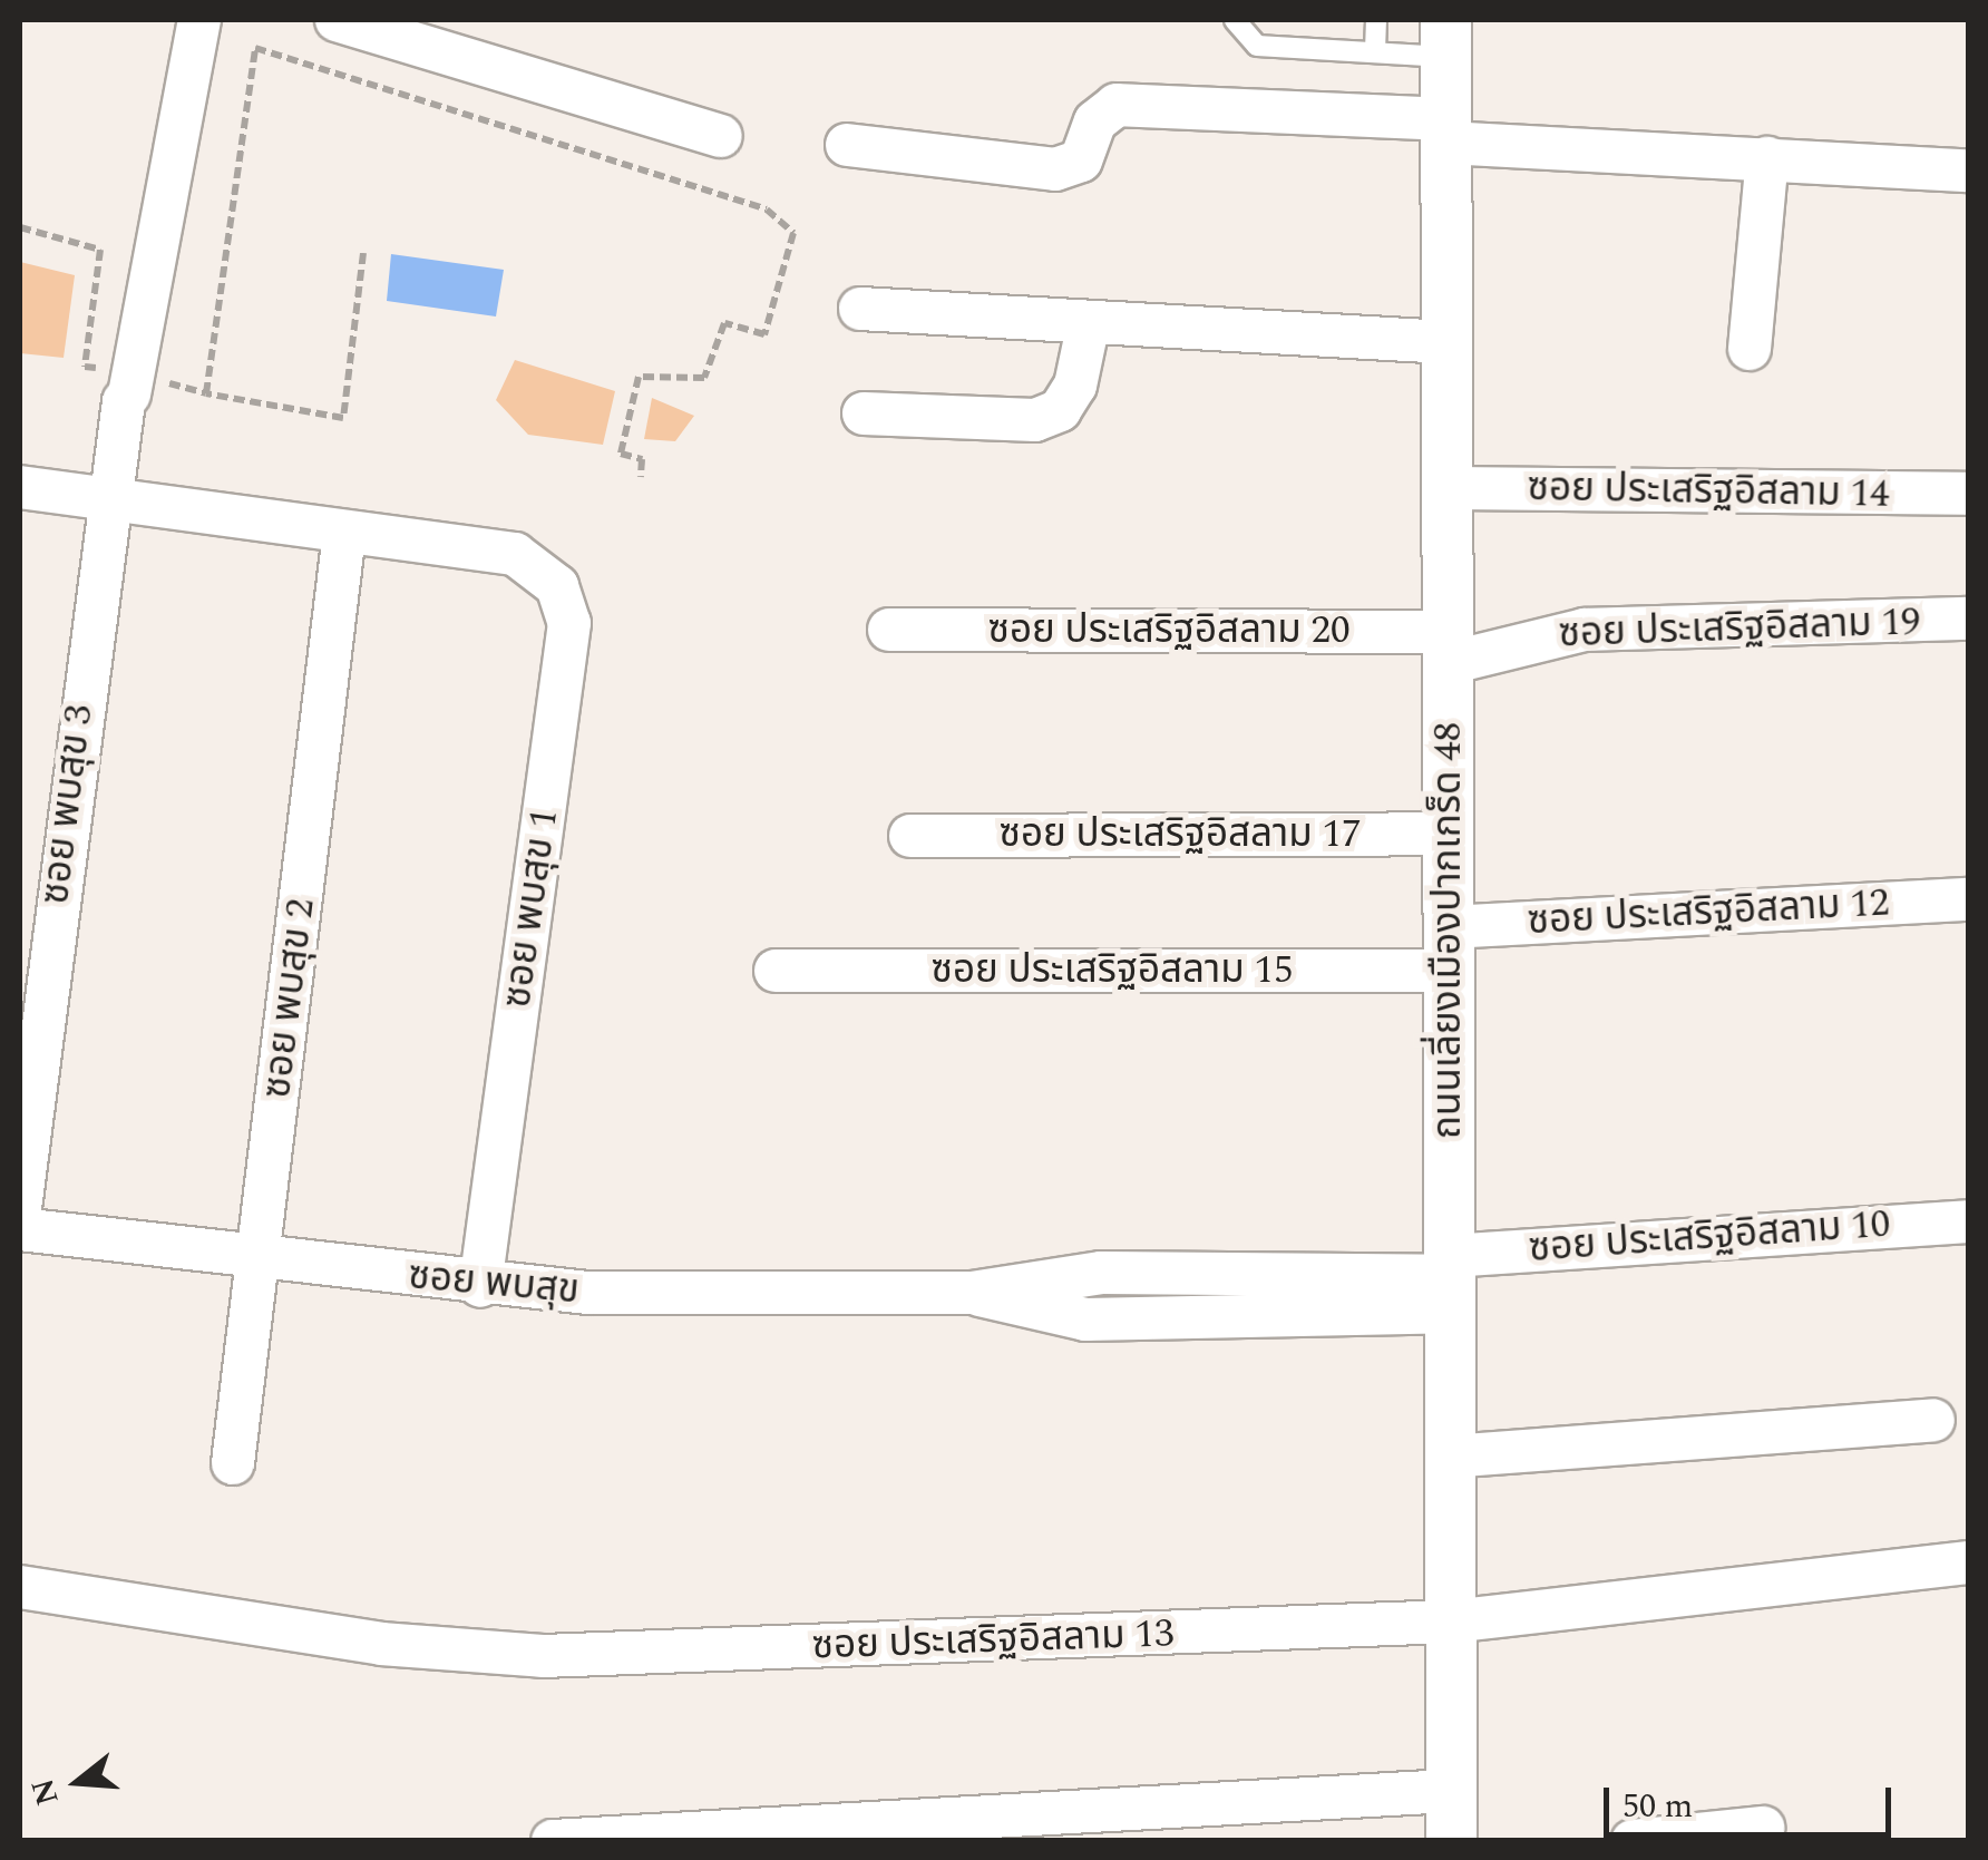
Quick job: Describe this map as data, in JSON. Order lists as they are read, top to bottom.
{
  "streets": {
    "street": [
      "ซอย ประเสริฐอิสลาม 14",
      "ซอย ประเสริฐอิสลาม 19",
      "ซอย ประเสริฐอิสลาม 20",
      "ซอย พบสุข 3",
      "ซอย ประเสริฐอิสลาม 17",
      "ซอย พบสุข 1",
      "ซอย ประเสริฐอิสลาม 12",
      "ถนนเลี่ยงเมืองปากเกร็ด 48",
      "ซอย ประเสริฐอิสลาม 15",
      "ซอย พบสุข 2",
      "ซอย ประเสริฐอิสลาม 10",
      "ซอย พบสุข",
      "ซอย ประเสริฐอิสลาม 13"
    ]
  },
  "crossings": [
    ["ซอย ประเสริฐอิสลาม 14", "ถนนเลี่ยงเมืองปากเกร็ด 48"],
    ["ซอย ประเสริฐอิสลาม 19", "ซอย ประเสริฐอิสลาม 20"],
    ["ซอย ประเสริฐอิสลาม 19", "ถนนเลี่ยงเมืองปากเกร็ด 48"],
    ["ซอย ประเสริฐอิสลาม 20", "ถนนเลี่ยงเมืองปากเกร็ด 48"],
    ["ซอย ประเสริฐอิสลาม 17", "ถนนเลี่ยงเมืองปากเกร็ด 48"],
    ["ซอย พบสุข 1", "ซอย พบสุข 2"],
    ["ซอย พบสุข 1", "ซอย พบสุข"],
    ["ซอย ประเสริฐอิสลาม 12", "ถนนเลี่ยงเมืองปากเกร็ด 48"],
    ["ซอย ประเสริฐอิสลาม 12", "ซอย ประเสริฐอิสลาม 15"],
    ["ถนนเลี่ยงเมืองปากเกร็ด 48", "ซอย ประเสริฐอิสลาม 15"],
    ["ถนนเลี่ยงเมืองปากเกร็ด 48", "ซอย ประเสริฐอิสลาม 10"],
    ["ถนนเลี่ยงเมืองปากเกร็ด 48", "ซอย พบสุข"],
    ["ถนนเลี่ยงเมืองปากเกร็ด 48", "ซอย ประเสริฐอิสลาม 13"],
    ["ซอย พบสุข 2", "ซอย พบสุข"],
    ["ซอย ประเสริฐอิสลาม 10", "ซอย พบสุข"]
  ],
  "scale_bar": "50 m",
  "north": "left"
}
